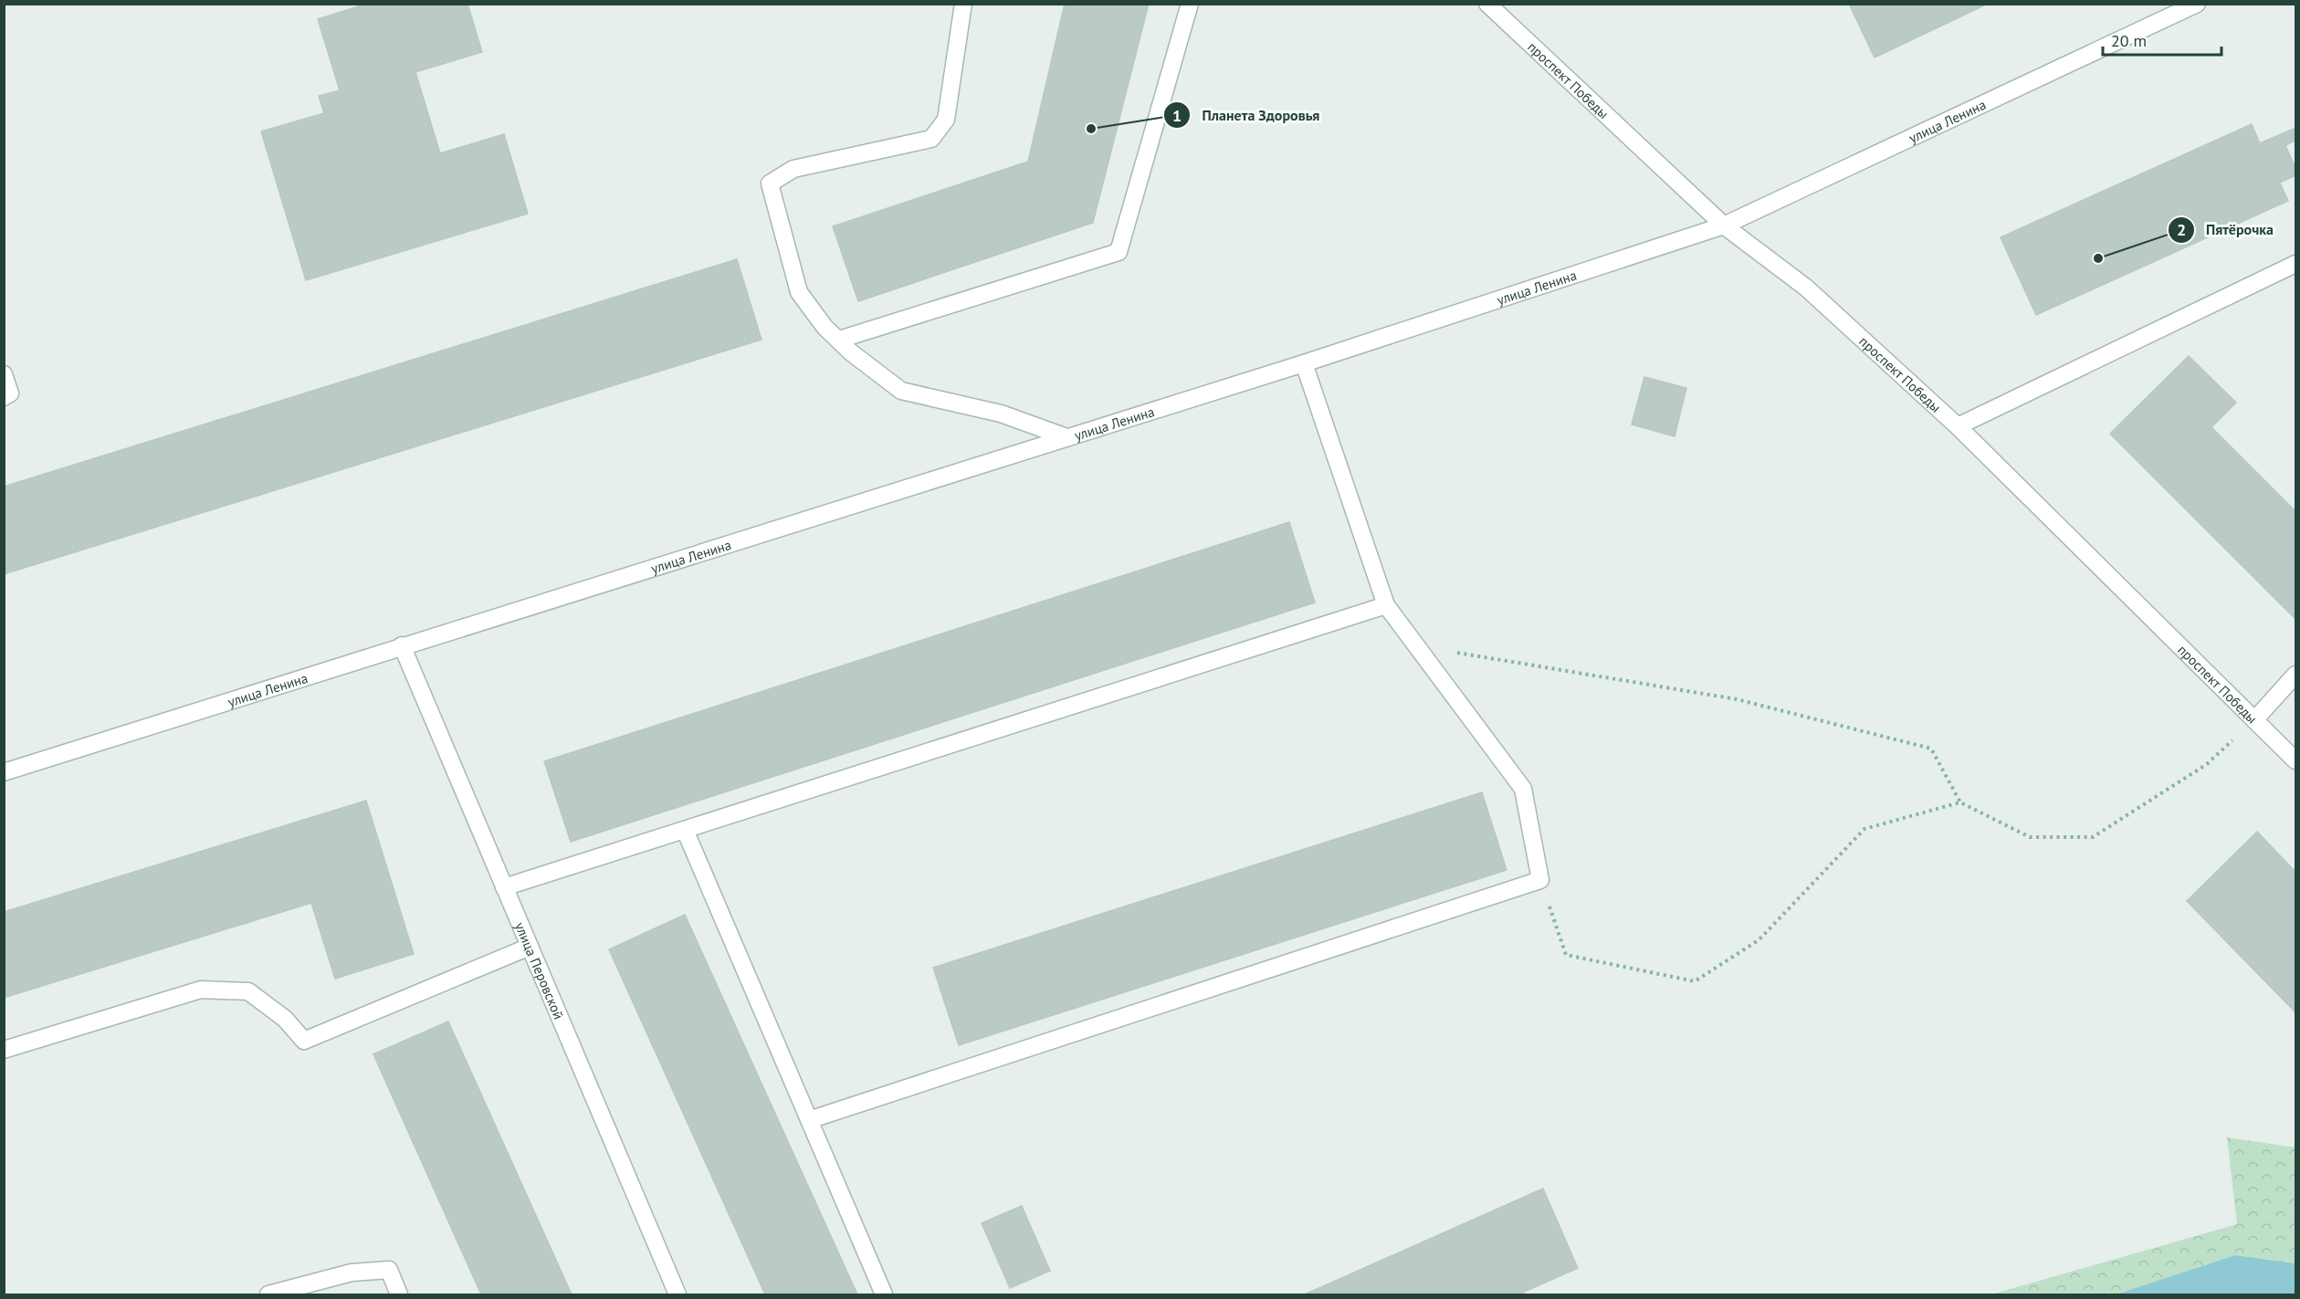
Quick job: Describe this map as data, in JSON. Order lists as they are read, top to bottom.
{
  "streets": {
    "street": ["проспект Победы", "улица Ленина", "улица Перовской"]
  },
  "crossings": [
    ["проспект Победы", "улица Ленина"],
    ["улица Ленина", "улица Перовской"]
  ],
  "places": ["Планета Здоровья", "Пятёрочка"],
  "scale_bar": "20 m"
}
